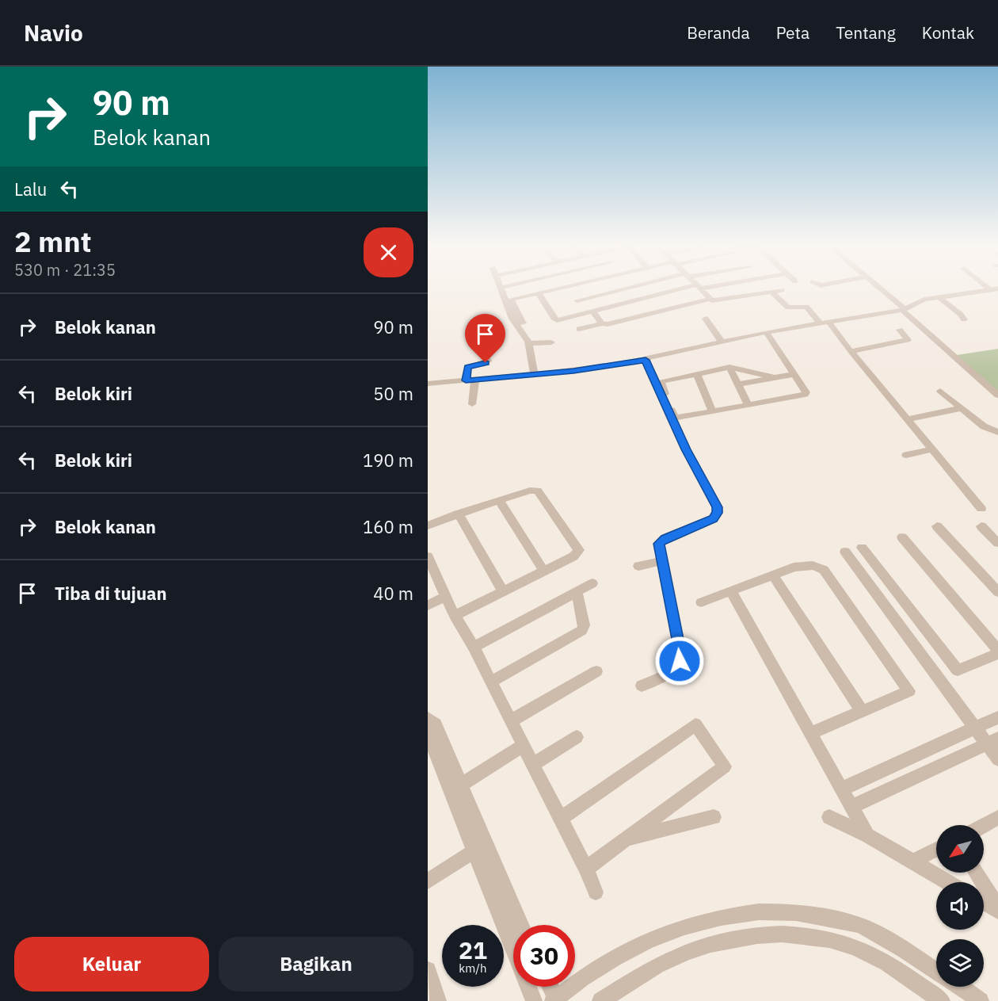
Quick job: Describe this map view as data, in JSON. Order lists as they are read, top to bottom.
{
  "north": "bottom left",
  "page": {
    "header": "Navio",
    "nav": [
      "Beranda",
      "Peta",
      "Tentang",
      "Kontak"
    ],
    "turn": ["90 m", "Belok kanan"],
    "then": "Lalu",
    "heading": ["2 mnt", "530 m · 21:35"],
    "list": [
      {
        "name": "Belok kanan",
        "value": "90 m"
      },
      {
        "name": "Belok kiri",
        "value": "50 m"
      },
      {
        "name": "Belok kiri",
        "value": "190 m"
      },
      {
        "name": "Belok kanan",
        "value": "160 m"
      },
      {
        "name": "Tiba di tujuan",
        "value": "40 m"
      }
    ],
    "speed": "21 km/h",
    "limit": "30",
    "buttons": ["Keluar", "Bagikan"]
  }
}
